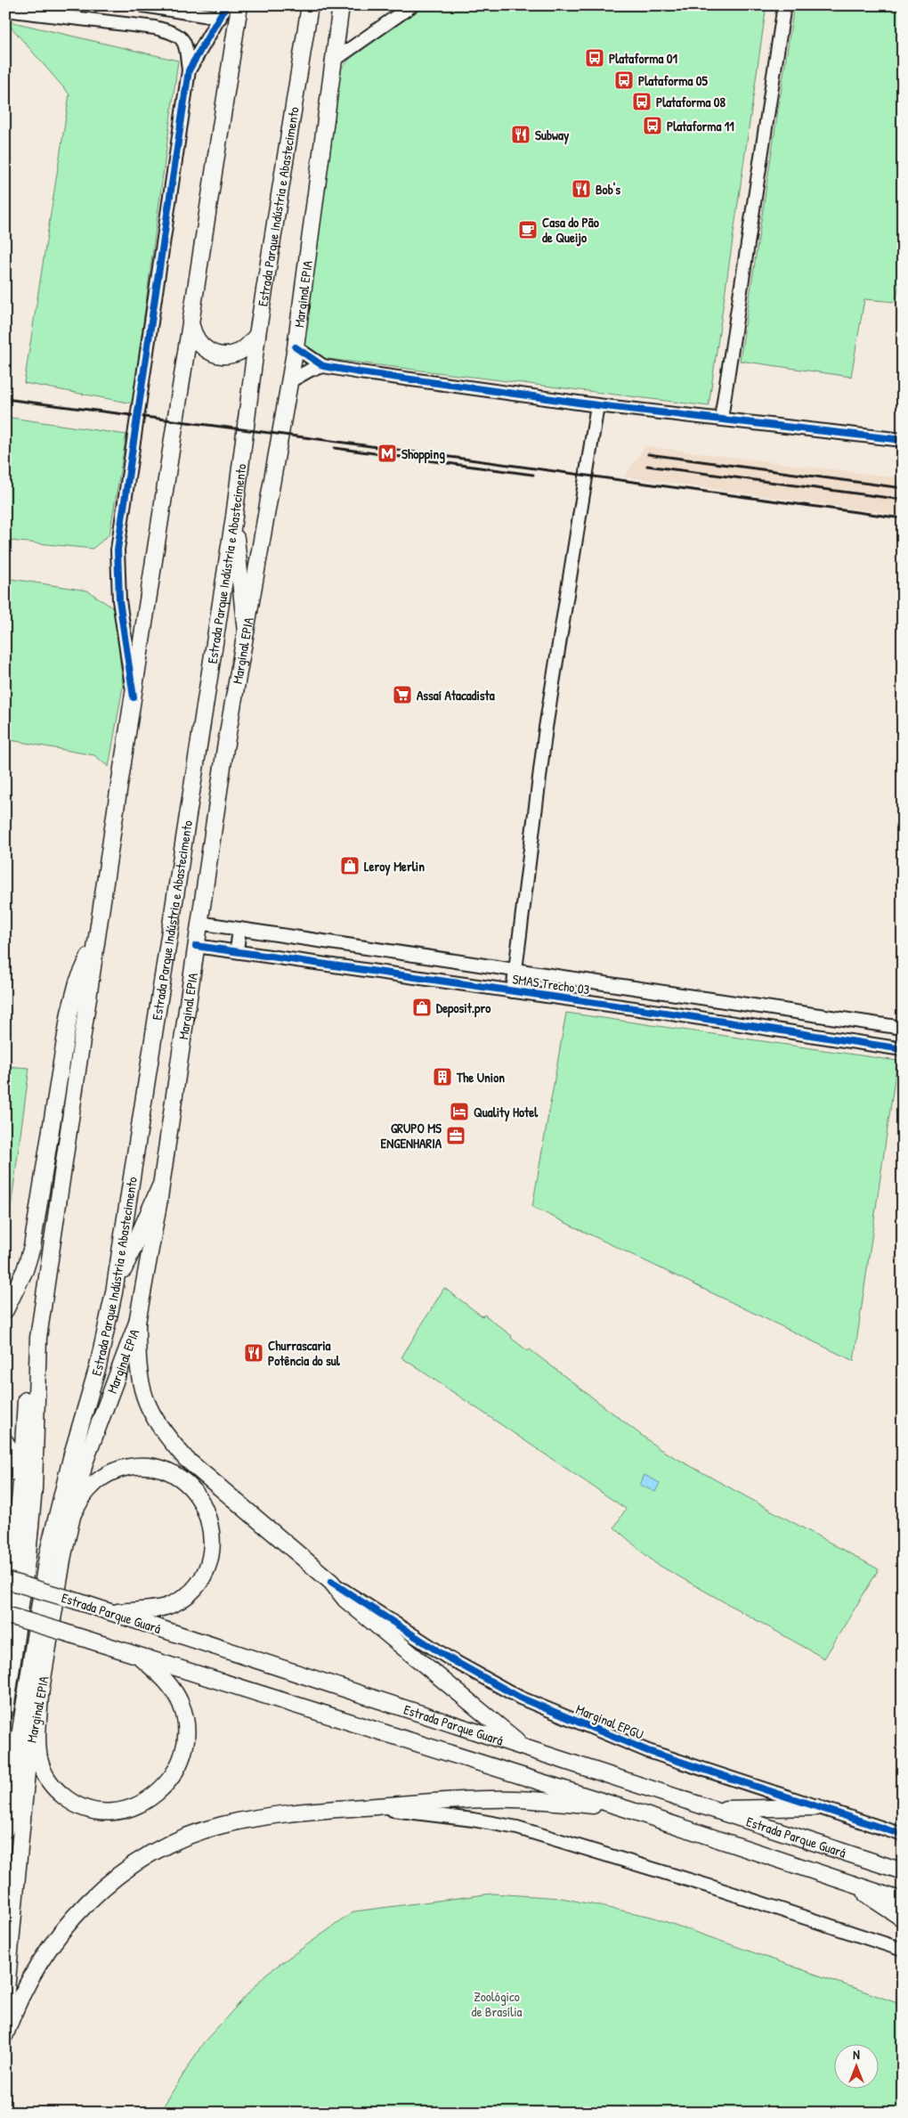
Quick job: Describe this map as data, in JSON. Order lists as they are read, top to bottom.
{
  "streets": {
    "main road": ["Estrada Parque Indústria e Abastecimento", "Marginal EPIA", "Estrada Parque Guará"],
    "street": ["SMAS Trecho 03", "Marginal EPGU"]
  },
  "crossings": [
    ["Marginal EPIA", "SMAS Trecho 03"]
  ],
  "parks": ["Zoológico de Brasília"],
  "places": {
    "bus stop": [
      "Plataforma 01",
      "Plataforma 05",
      "Plataforma 08",
      "Plataforma 11"
    ],
    "restaurant": ["Subway", "Bob's", "Churrascaria Potência do sul"],
    "cafe": ["Casa do Pão de Queijo"],
    "metro station": ["Shopping"],
    "supermarket": ["Assaí Atacadista"],
    "shop": ["Leroy Merlin", "Deposit.pro"],
    "building": ["The Union"],
    "hotel": ["Quality Hotel"],
    "office": ["GRUPO MS ENGENHARIA"]
  },
  "north": "top"
}
